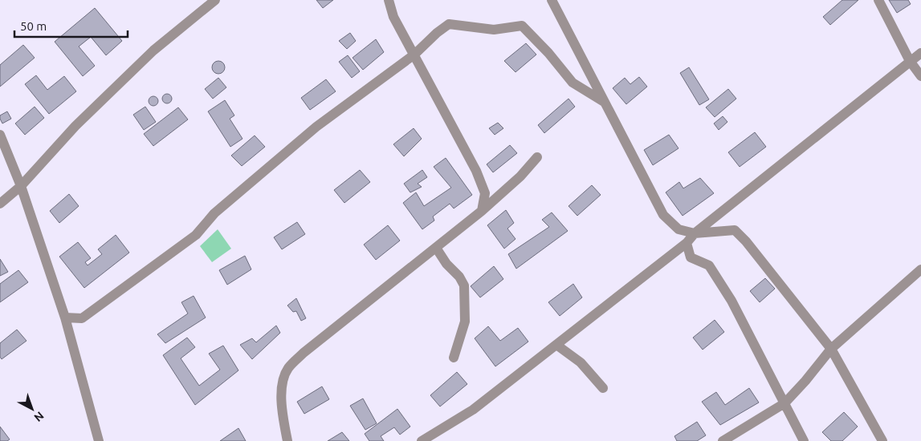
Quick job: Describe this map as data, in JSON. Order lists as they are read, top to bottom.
{
  "scale_bar": "50 m",
  "north": "bottom right"
}
